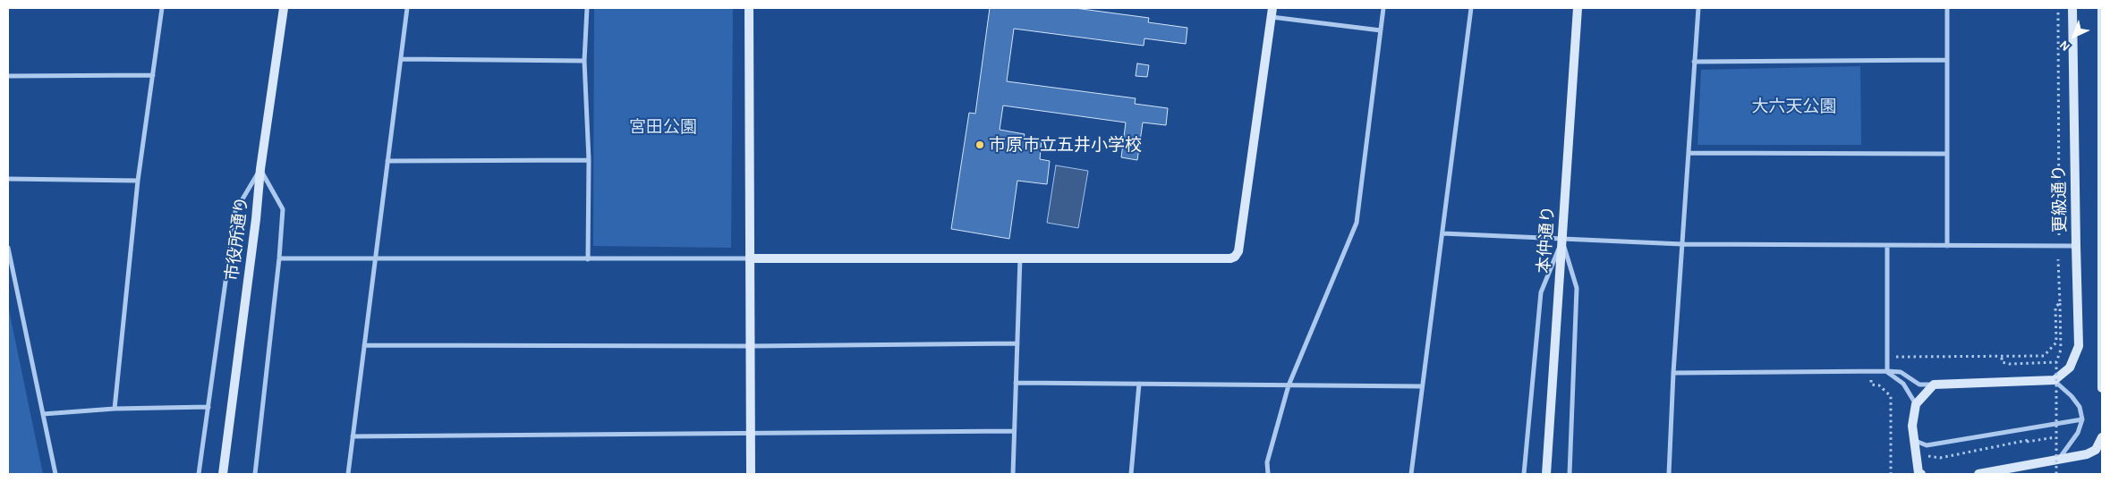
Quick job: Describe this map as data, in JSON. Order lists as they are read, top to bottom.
{
  "streets": {
    "street": ["更級通り", "市役所通り", "本仲通り"]
  },
  "parks": ["大六天公園", "宮田公園"],
  "places": ["市原市立五井小学校"],
  "north": "bottom left"
}
